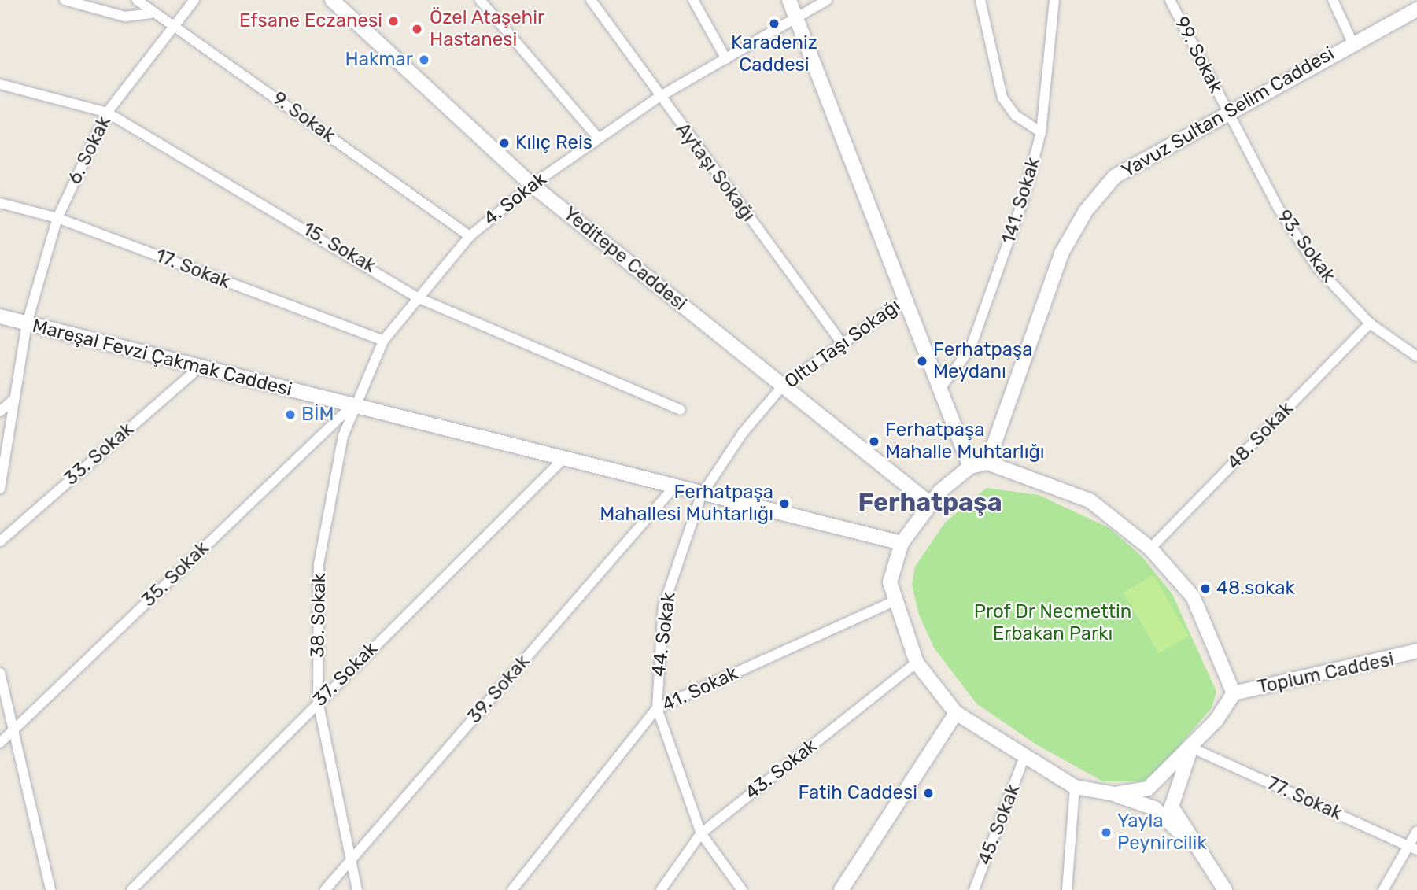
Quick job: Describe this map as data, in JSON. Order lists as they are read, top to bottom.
{
  "streets": {
    "street": [
      "99. Sokak",
      "Yavuz Sultan Selim Caddesi",
      "9. Sokak",
      "6. Sokak",
      "Aytaşı Sokağı",
      "4. Sokak",
      "141. Sokak",
      "93. Sokak",
      "15. Sokak",
      "Yeditepe Caddesi",
      "17. Sokak",
      "Oltu Taşı Sokağı",
      "Mareşal Fevzi Çakmak Caddesi",
      "48. Sokak",
      "33. Sokak",
      "35. Sokak",
      "38. Sokak",
      "44. Sokak",
      "Toplum Caddesi",
      "37. Sokak",
      "39. Sokak",
      "41. Sokak",
      "43. Sokak",
      "77. Sokak",
      "45. Sokak"
    ]
  },
  "crossings": [
    ["99. Sokak", "Yavuz Sultan Selim Caddesi"],
    ["99. Sokak", "93. Sokak"],
    ["Yavuz Sultan Selim Caddesi", "93. Sokak"],
    ["9. Sokak", "6. Sokak"],
    ["9. Sokak", "4. Sokak"],
    ["6. Sokak", "15. Sokak"],
    ["6. Sokak", "17. Sokak"],
    ["6. Sokak", "Mareşal Fevzi Çakmak Caddesi"],
    ["Aytaşı Sokağı", "4. Sokak"],
    ["Aytaşı Sokağı", "Oltu Taşı Sokağı"],
    ["4. Sokak", "15. Sokak"],
    ["4. Sokak", "Yeditepe Caddesi"],
    ["4. Sokak", "17. Sokak"],
    ["4. Sokak", "Mareşal Fevzi Çakmak Caddesi"],
    ["4. Sokak", "35. Sokak"],
    ["4. Sokak", "38. Sokak"],
    ["93. Sokak", "48. Sokak"],
    ["Yeditepe Caddesi", "Oltu Taşı Sokağı"],
    ["Oltu Taşı Sokağı", "Mareşal Fevzi Çakmak Caddesi"],
    ["Oltu Taşı Sokağı", "44. Sokak"],
    ["Mareşal Fevzi Çakmak Caddesi", "33. Sokak"],
    ["Mareşal Fevzi Çakmak Caddesi", "35. Sokak"],
    ["Mareşal Fevzi Çakmak Caddesi", "38. Sokak"],
    ["Mareşal Fevzi Çakmak Caddesi", "44. Sokak"],
    ["Mareşal Fevzi Çakmak Caddesi", "37. Sokak"],
    ["Mareşal Fevzi Çakmak Caddesi", "39. Sokak"],
    ["35. Sokak", "38. Sokak"],
    ["38. Sokak", "37. Sokak"],
    ["38. Sokak", "39. Sokak"],
    ["44. Sokak", "41. Sokak"],
    ["44. Sokak", "43. Sokak"]
  ],
  "districts": ["Ferhatpaşa"],
  "parks": ["Prof Dr Necmettin Erbakan Parkı"],
  "places": [
    "Efsane Eczanesi",
    "Karadeniz Caddesi",
    "Özel Ataşehir Hastanesi",
    "Hakmar",
    "Kılıç Reis",
    "Ferhatpaşa Meydanı",
    "BİM",
    "Ferhatpaşa Mahalle Muhtarlığı",
    "Ferhatpaşa Mahallesi Muhtarlığı",
    "48.sokak",
    "Fatih Caddesi",
    "Yayla Peynircilik"
  ]
}
